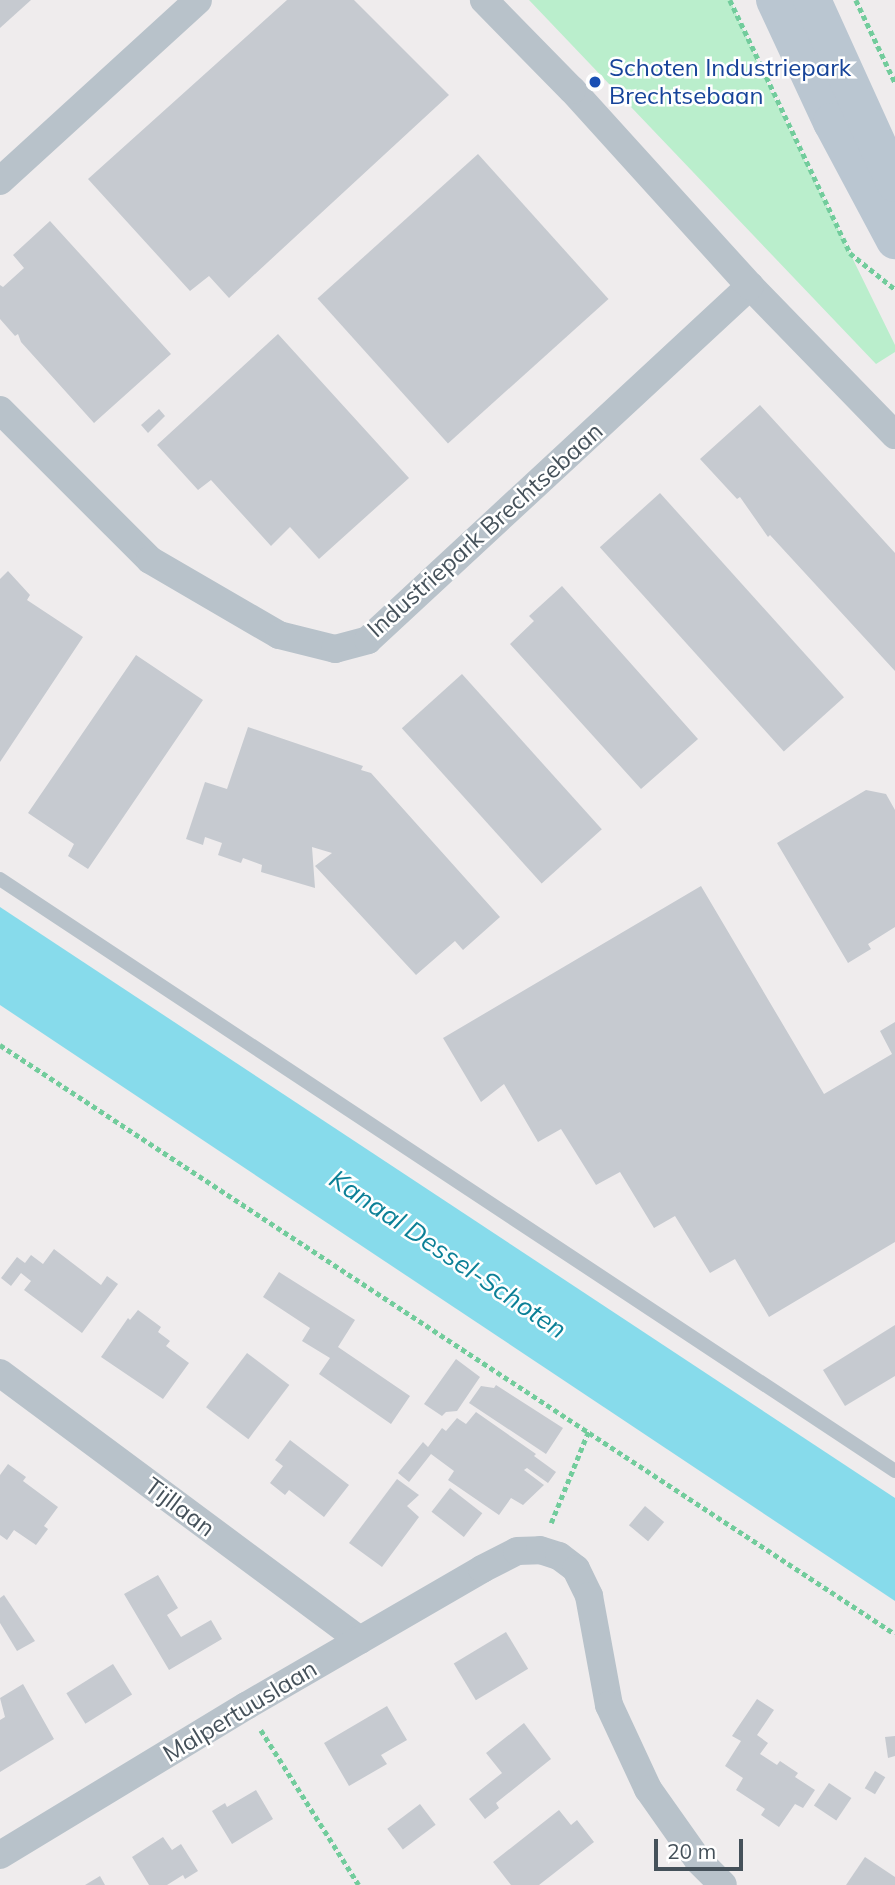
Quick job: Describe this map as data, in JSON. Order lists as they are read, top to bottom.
{
  "streets": {
    "street": ["Industriepark Brechtsebaan", "Tijllaan", "Malpertuuslaan"]
  },
  "crossings": [
    ["Tijllaan", "Malpertuuslaan"]
  ],
  "water": ["Kanaal Dessel-Schoten"],
  "places": ["Schoten Industriepark Brechtsebaan"],
  "scale_bar": "20 m"
}
